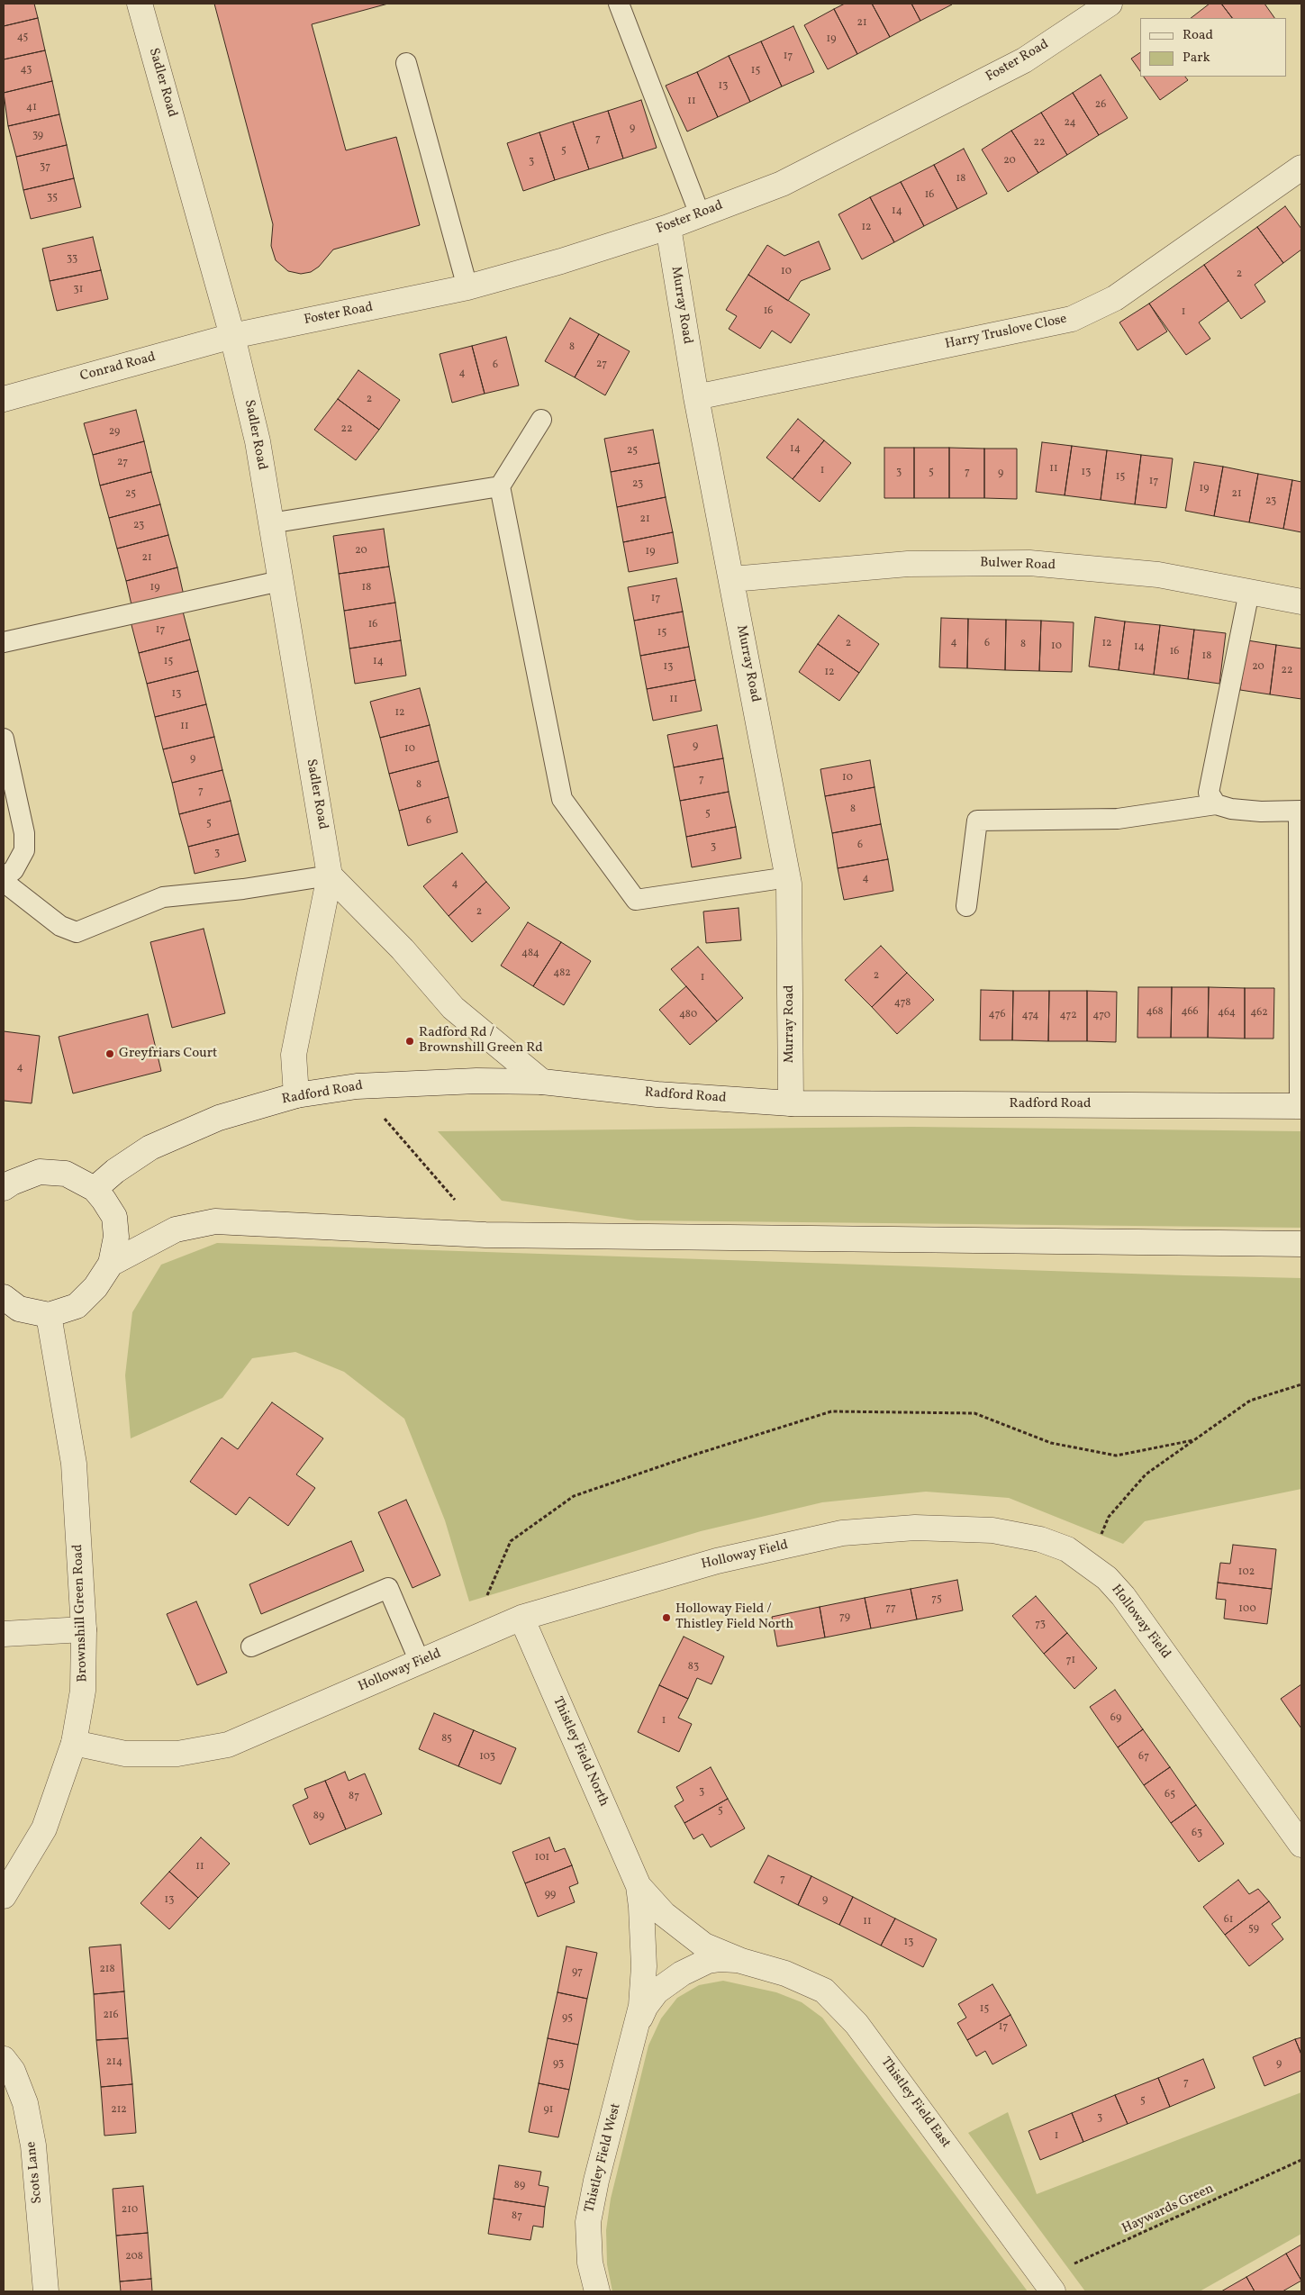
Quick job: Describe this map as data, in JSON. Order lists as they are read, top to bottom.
{
  "streets": {
    "street": [
      "Foster Road",
      "Sadler Road",
      "Murray Road",
      "Harry Truslove Close",
      "Conrad Road",
      "Bulwer Road",
      "Radford Road",
      "Holloway Field",
      "Brownshill Green Road",
      "Thistley Field North",
      "Thistley Field East",
      "Thistley Field West",
      "Scots Lane"
    ],
    "path": ["Haywards Green"]
  },
  "crossings": [
    ["Foster Road", "Sadler Road"],
    ["Foster Road", "Murray Road"],
    ["Foster Road", "Conrad Road"],
    ["Sadler Road", "Conrad Road"],
    ["Sadler Road", "Radford Road"],
    ["Murray Road", "Harry Truslove Close"],
    ["Murray Road", "Bulwer Road"],
    ["Murray Road", "Radford Road"],
    ["Holloway Field", "Brownshill Green Road"],
    ["Holloway Field", "Thistley Field North"],
    ["Thistley Field North", "Thistley Field East"],
    ["Thistley Field North", "Thistley Field West"],
    ["Thistley Field East", "Thistley Field West"],
    ["Thistley Field East", "Haywards Green"]
  ],
  "places": ["Radford Rd / Brownshill Green Rd", "Greyfriars Court", "Holloway Field / Thistley Field North"],
  "house_numbers": [
    "21",
    "45",
    "19",
    "17",
    "43",
    "15",
    "13",
    "11",
    "26",
    "41",
    "24",
    "9",
    "39",
    "7",
    "22",
    "5",
    "20",
    "3",
    "37",
    "18",
    "16",
    "35",
    "14",
    "12",
    "33",
    "10",
    "2",
    "31",
    "16",
    "1",
    "8",
    "27",
    "6",
    "4",
    "2",
    "22",
    "29",
    "14",
    "25",
    "27",
    "11",
    "1",
    "3",
    "5",
    "7",
    "13",
    "9",
    "15",
    "17",
    "23",
    "19",
    "25",
    "21",
    "23",
    "21",
    "23",
    "20",
    "19",
    "21",
    "19",
    "18",
    "17",
    "16",
    "17",
    "15",
    "4",
    "2",
    "6",
    "12",
    "8",
    "10",
    "14",
    "16",
    "18",
    "15",
    "14",
    "13",
    "20",
    "22",
    "12",
    "13",
    "11",
    "12",
    "11",
    "9",
    "10",
    "9",
    "10",
    "7",
    "8",
    "7",
    "8",
    "5",
    "6",
    "5",
    "6",
    "3",
    "3",
    "4",
    "4",
    "2",
    "484",
    "482",
    "2",
    "1",
    "478",
    "468",
    "466",
    "464",
    "462",
    "480",
    "476",
    "474",
    "472",
    "470",
    "4",
    "102",
    "75",
    "77",
    "100",
    "79",
    "73",
    "71",
    "83",
    "69",
    "1",
    "85",
    "103",
    "67",
    "3",
    "65",
    "87",
    "5",
    "89",
    "63",
    "101",
    "11",
    "7",
    "99",
    "13",
    "9",
    "61",
    "11",
    "59",
    "13",
    "218",
    "97",
    "15",
    "216",
    "95",
    "17",
    "214",
    "93",
    "9",
    "7",
    "5",
    "212",
    "91",
    "3",
    "1",
    "89",
    "210",
    "87",
    "208"
  ],
  "legend": ["Road", "Park"]
}
